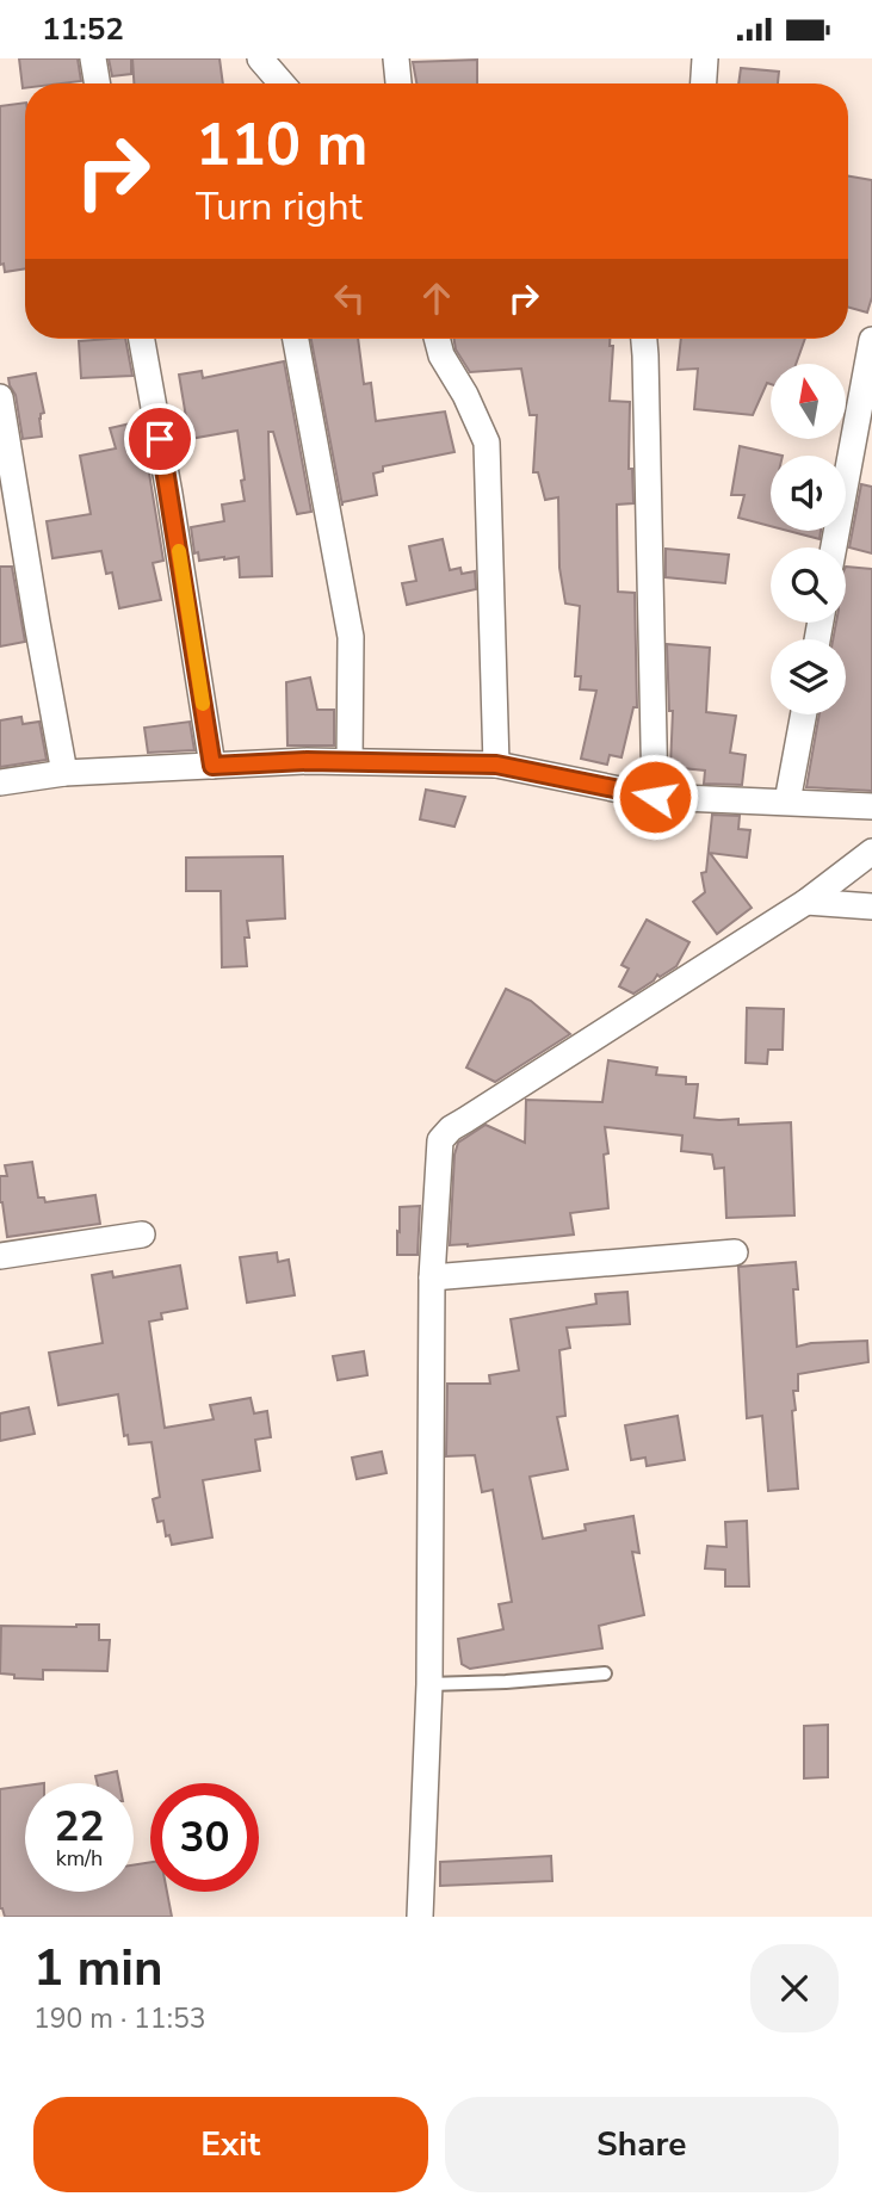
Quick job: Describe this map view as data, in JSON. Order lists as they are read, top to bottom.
{
  "north": "top",
  "page": {
    "status": "11:52",
    "turn": ["110 m", "Turn right"],
    "speed": "22 km/h",
    "limit": "30",
    "heading": ["1 min", "190 m · 11:53"],
    "buttons": ["Exit", "Share"]
  }
}
